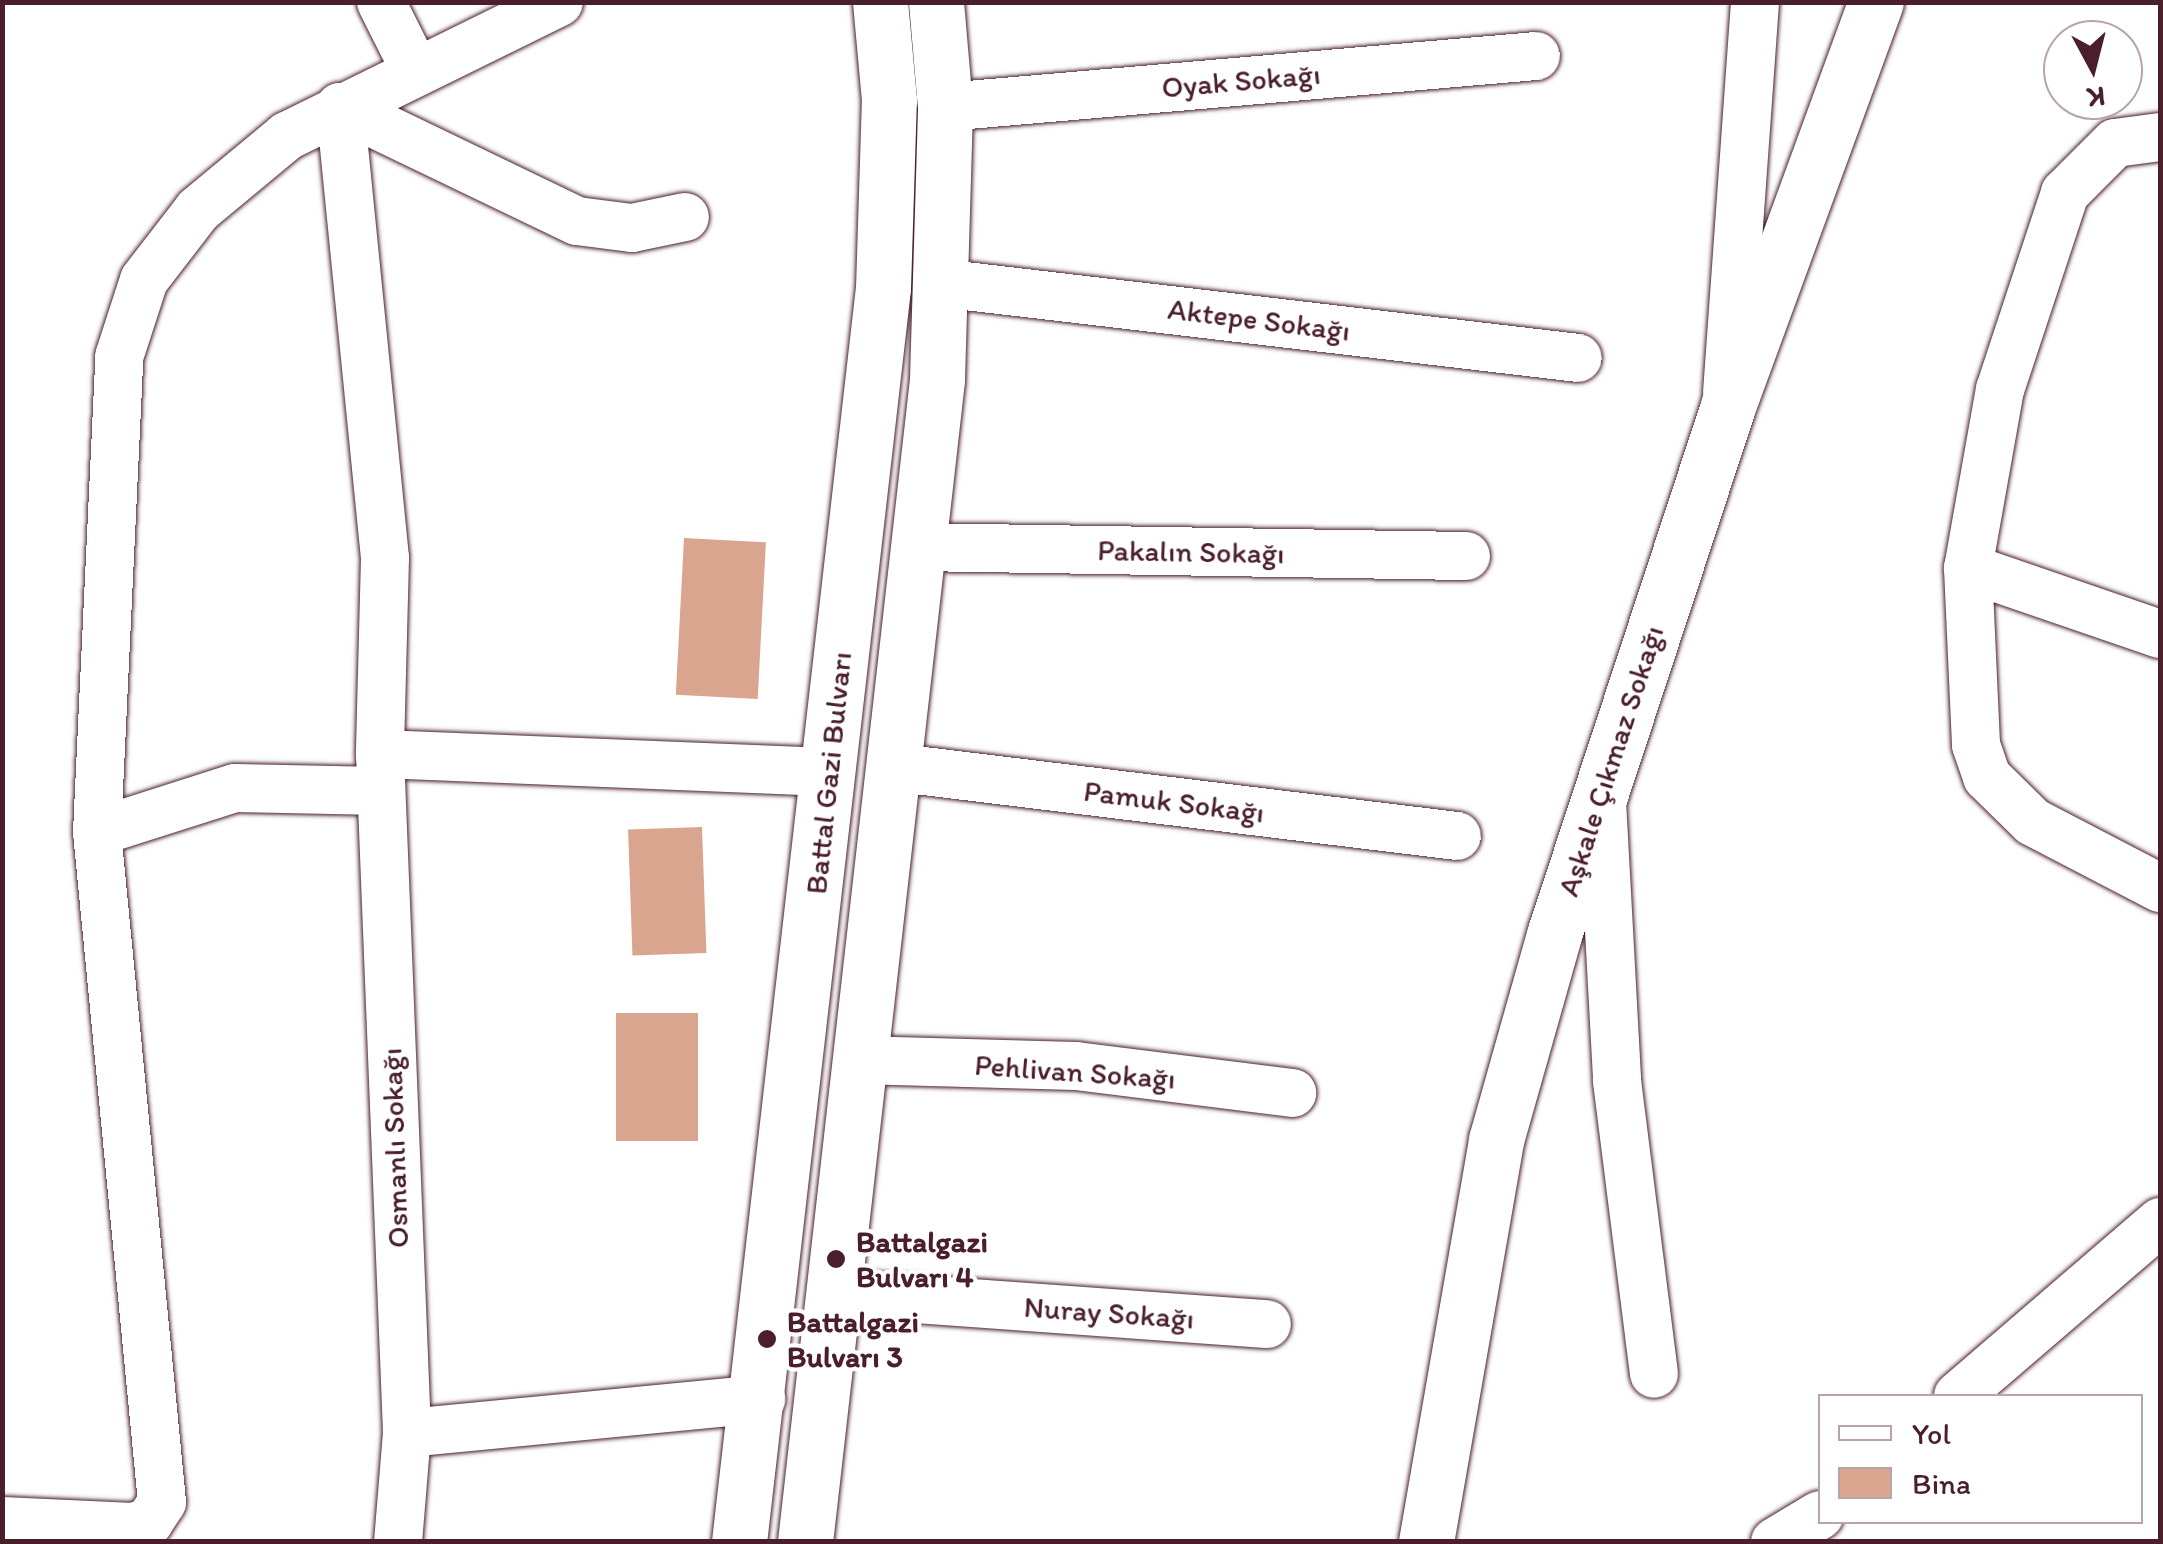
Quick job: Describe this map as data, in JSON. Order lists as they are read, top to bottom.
{
  "streets": {
    "main road": ["Aşkale Çıkmaz Sokağı", "Battal Gazi Bulvarı"],
    "street": [
      "Oyak Sokağı",
      "Aktepe Sokağı",
      "Pakalın Sokağı",
      "Pamuk Sokağı",
      "Pehlivan Sokağı",
      "Osmanlı Sokağı",
      "Nuray Sokağı"
    ]
  },
  "crossings": [
    ["Oyak Sokağı", "Battal Gazi Bulvarı"],
    ["Aktepe Sokağı", "Battal Gazi Bulvarı"],
    ["Pakalın Sokağı", "Battal Gazi Bulvarı"],
    ["Battal Gazi Bulvarı", "Pamuk Sokağı"],
    ["Battal Gazi Bulvarı", "Pehlivan Sokağı"],
    ["Battal Gazi Bulvarı", "Nuray Sokağı"]
  ],
  "places": ["Battalgazi Bulvarı 4", "Battalgazi Bulvarı 3"],
  "legend": ["Yol", "Bina"],
  "north": "bottom"
}
